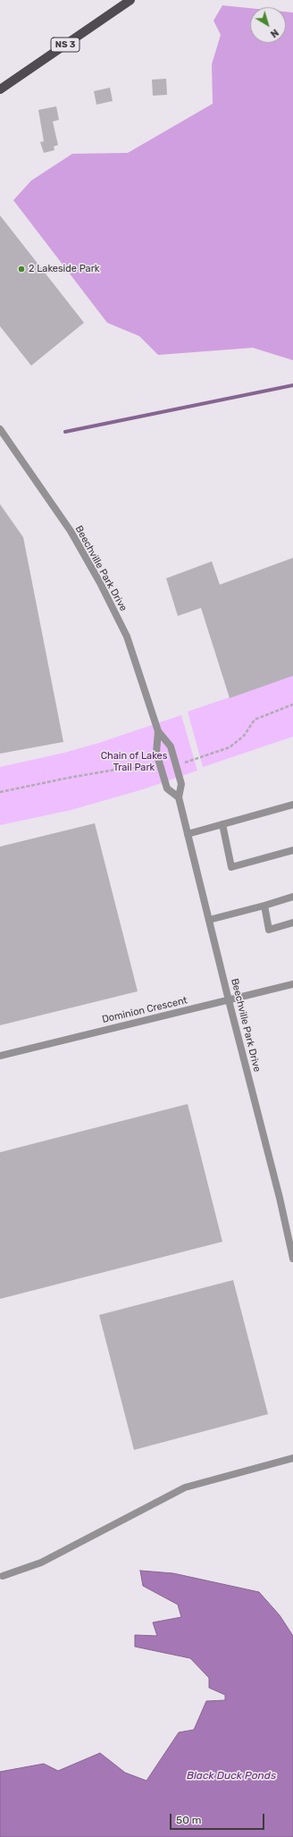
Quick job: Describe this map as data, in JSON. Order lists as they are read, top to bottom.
{
  "streets": {
    "main road": ["NS 3"],
    "street": ["Beechville Park Drive", "Dominion Crescent"]
  },
  "crossings": [
    ["Beechville Park Drive", "Dominion Crescent"]
  ],
  "water": ["Black Duck Ponds"],
  "parks": ["Chain of Lakes Trail Park"],
  "places": ["2 Lakeside Park"],
  "scale_bar": "50 m",
  "north": "bottom right"
}
